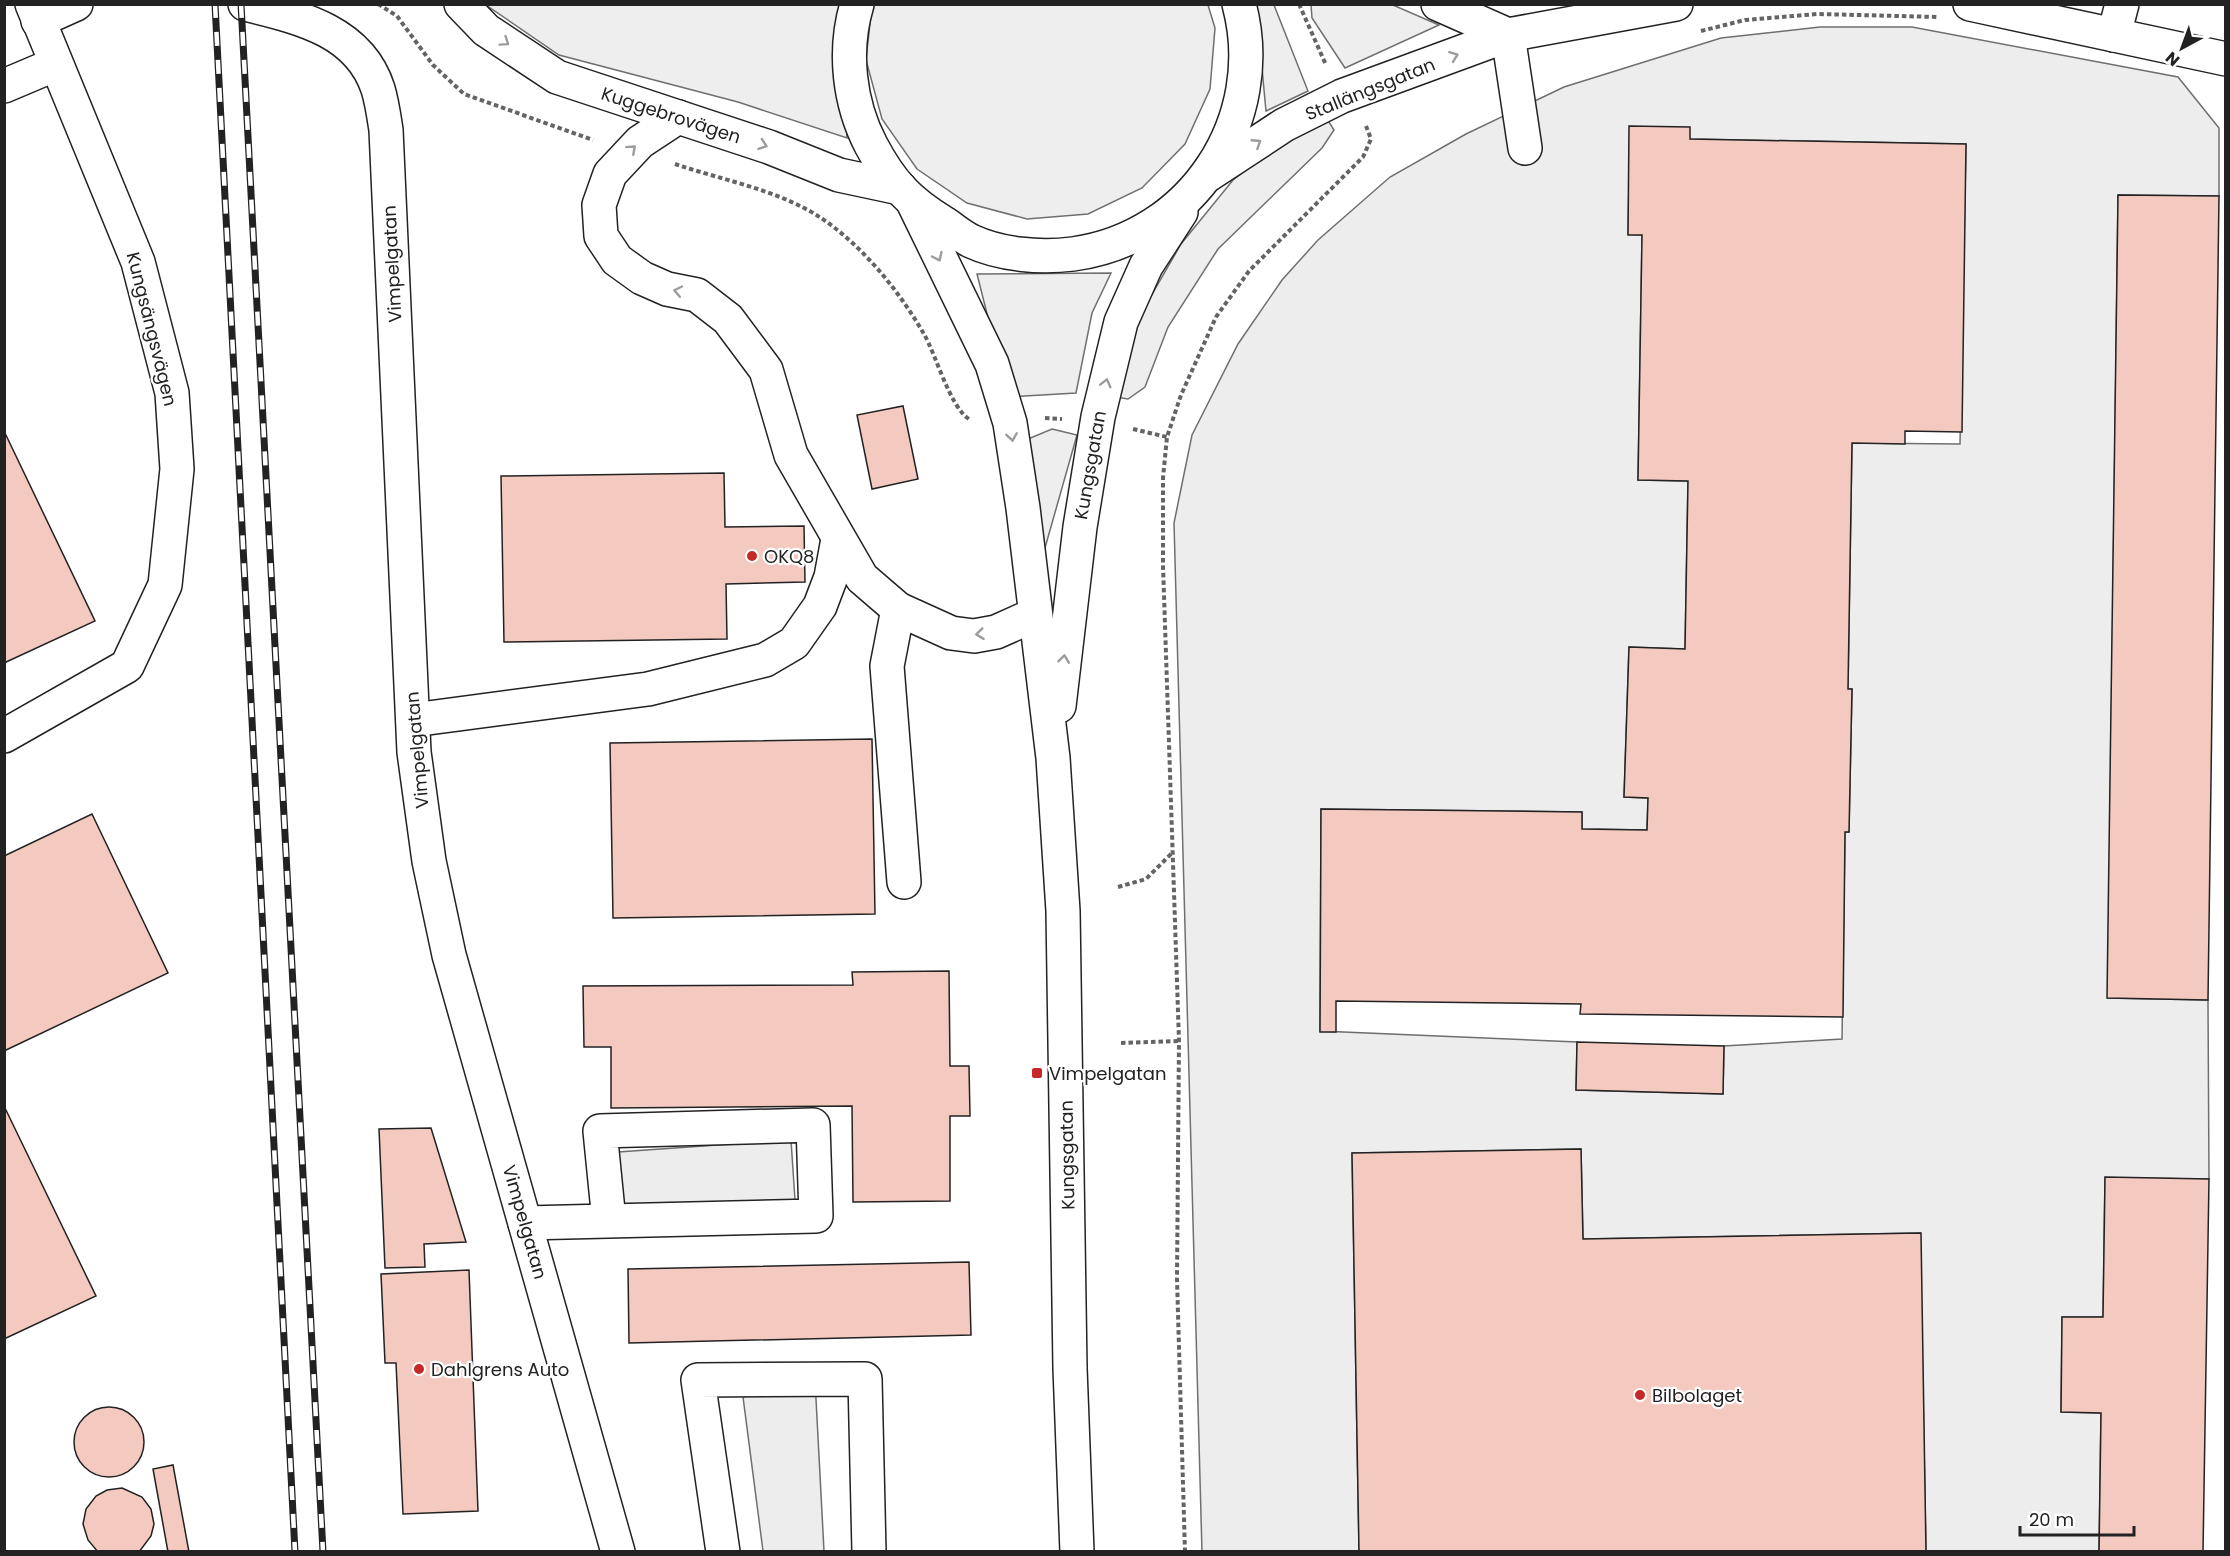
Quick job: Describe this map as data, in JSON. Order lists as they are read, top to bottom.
{
  "streets": {
    "street": [
      "Stallängsgatan",
      "Kuggebrovägen",
      "Vimpelgatan",
      "Kungsängsvägen",
      "Kungsgatan"
    ]
  },
  "crossings": [
    ["Stallängsgatan", "Kungsgatan"],
    ["Kuggebrovägen", "Kungsgatan"]
  ],
  "one_way": ["Stallängsgatan", "Kuggebrovägen"],
  "places": {
    "other": ["OKQ8", "Dahlgrens Auto", "Bilbolaget"],
    "transit": ["Vimpelgatan"]
  },
  "scale_bar": "20 m",
  "north": "bottom left"
}
